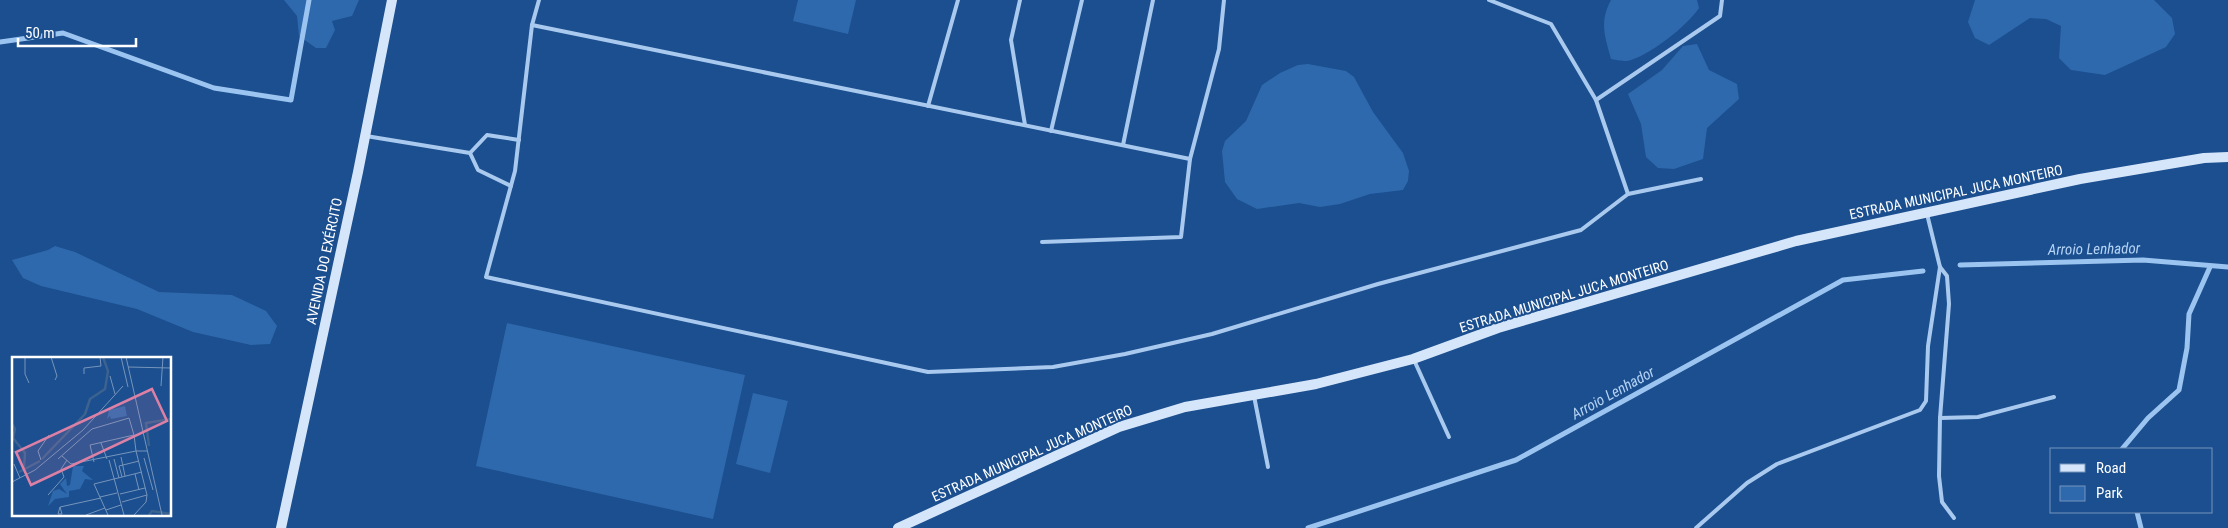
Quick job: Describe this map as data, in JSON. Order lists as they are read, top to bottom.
{
  "streets": {
    "street": ["ESTRADA MUNICIPAL JUCA MONTEIRO", "AVENIDA DO EXÉRCITO"]
  },
  "water": ["Arroio Lenhador"],
  "legend": ["Road", "Park"],
  "scale_bar": "50 m"
}
